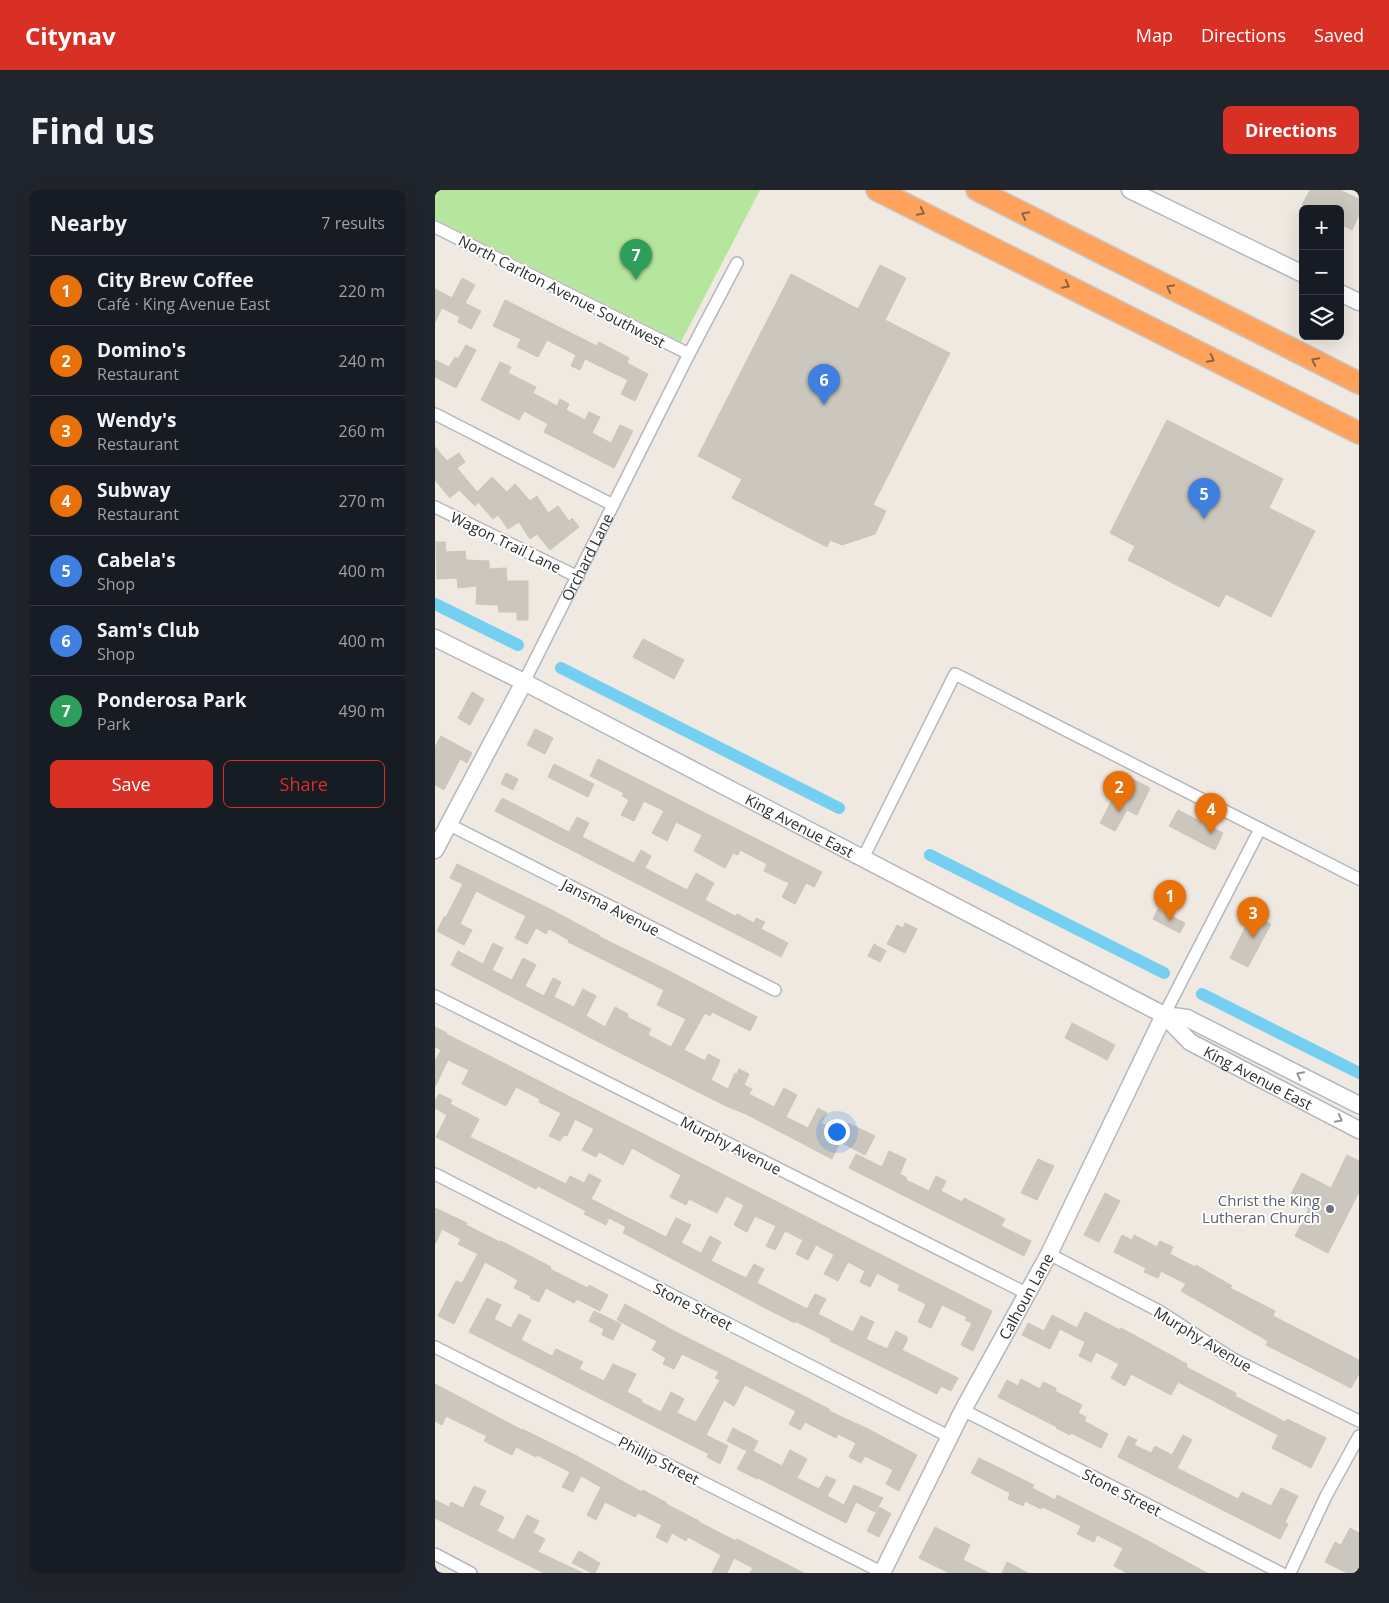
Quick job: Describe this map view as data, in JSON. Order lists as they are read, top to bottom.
{
  "streets": {
    "main road": ["Orchard Lane", "King Avenue East", "Calhoun Lane"],
    "street": [
      "North Carlton Avenue Southwest",
      "Wagon Trail Lane",
      "Jansma Avenue",
      "Murphy Avenue",
      "Stone Street",
      "Phillip Street"
    ]
  },
  "crossings": [
    ["North Carlton Avenue Southwest", "Orchard Lane"],
    ["Wagon Trail Lane", "Orchard Lane"],
    ["Orchard Lane", "King Avenue East"],
    ["Orchard Lane", "Jansma Avenue"],
    ["King Avenue East", "Calhoun Lane"],
    ["Murphy Avenue", "Calhoun Lane"],
    ["Calhoun Lane", "Stone Street"],
    ["Calhoun Lane", "Phillip Street"]
  ],
  "places": ["Christ the King Lutheran Church"],
  "page": {
    "header": "Citynav",
    "nav": ["Map", "Directions", "Saved"],
    "buttons": [
      "Directions",
      ["Save", "Share"]
    ],
    "title": "Find us",
    "heading": ["Nearby", "7 results"],
    "map_buttons": ["+", "−"],
    "pins": [
      "7",
      "6",
      "5",
      "2",
      "4",
      "1",
      "3"
    ],
    "list": [
      {
        "mark": "1",
        "name": "City Brew Coffee",
        "note": "Café · King Avenue East",
        "value": "220 m"
      },
      {
        "mark": "2",
        "name": "Domino's",
        "note": "Restaurant",
        "value": "240 m"
      },
      {
        "mark": "3",
        "name": "Wendy's",
        "note": "Restaurant",
        "value": "260 m"
      },
      {
        "mark": "4",
        "name": "Subway",
        "note": "Restaurant",
        "value": "270 m"
      },
      {
        "mark": "5",
        "name": "Cabela's",
        "note": "Shop",
        "value": "400 m"
      },
      {
        "mark": "6",
        "name": "Sam's Club",
        "note": "Shop",
        "value": "400 m"
      },
      {
        "mark": "7",
        "name": "Ponderosa Park",
        "note": "Park",
        "value": "490 m"
      }
    ]
  }
}
